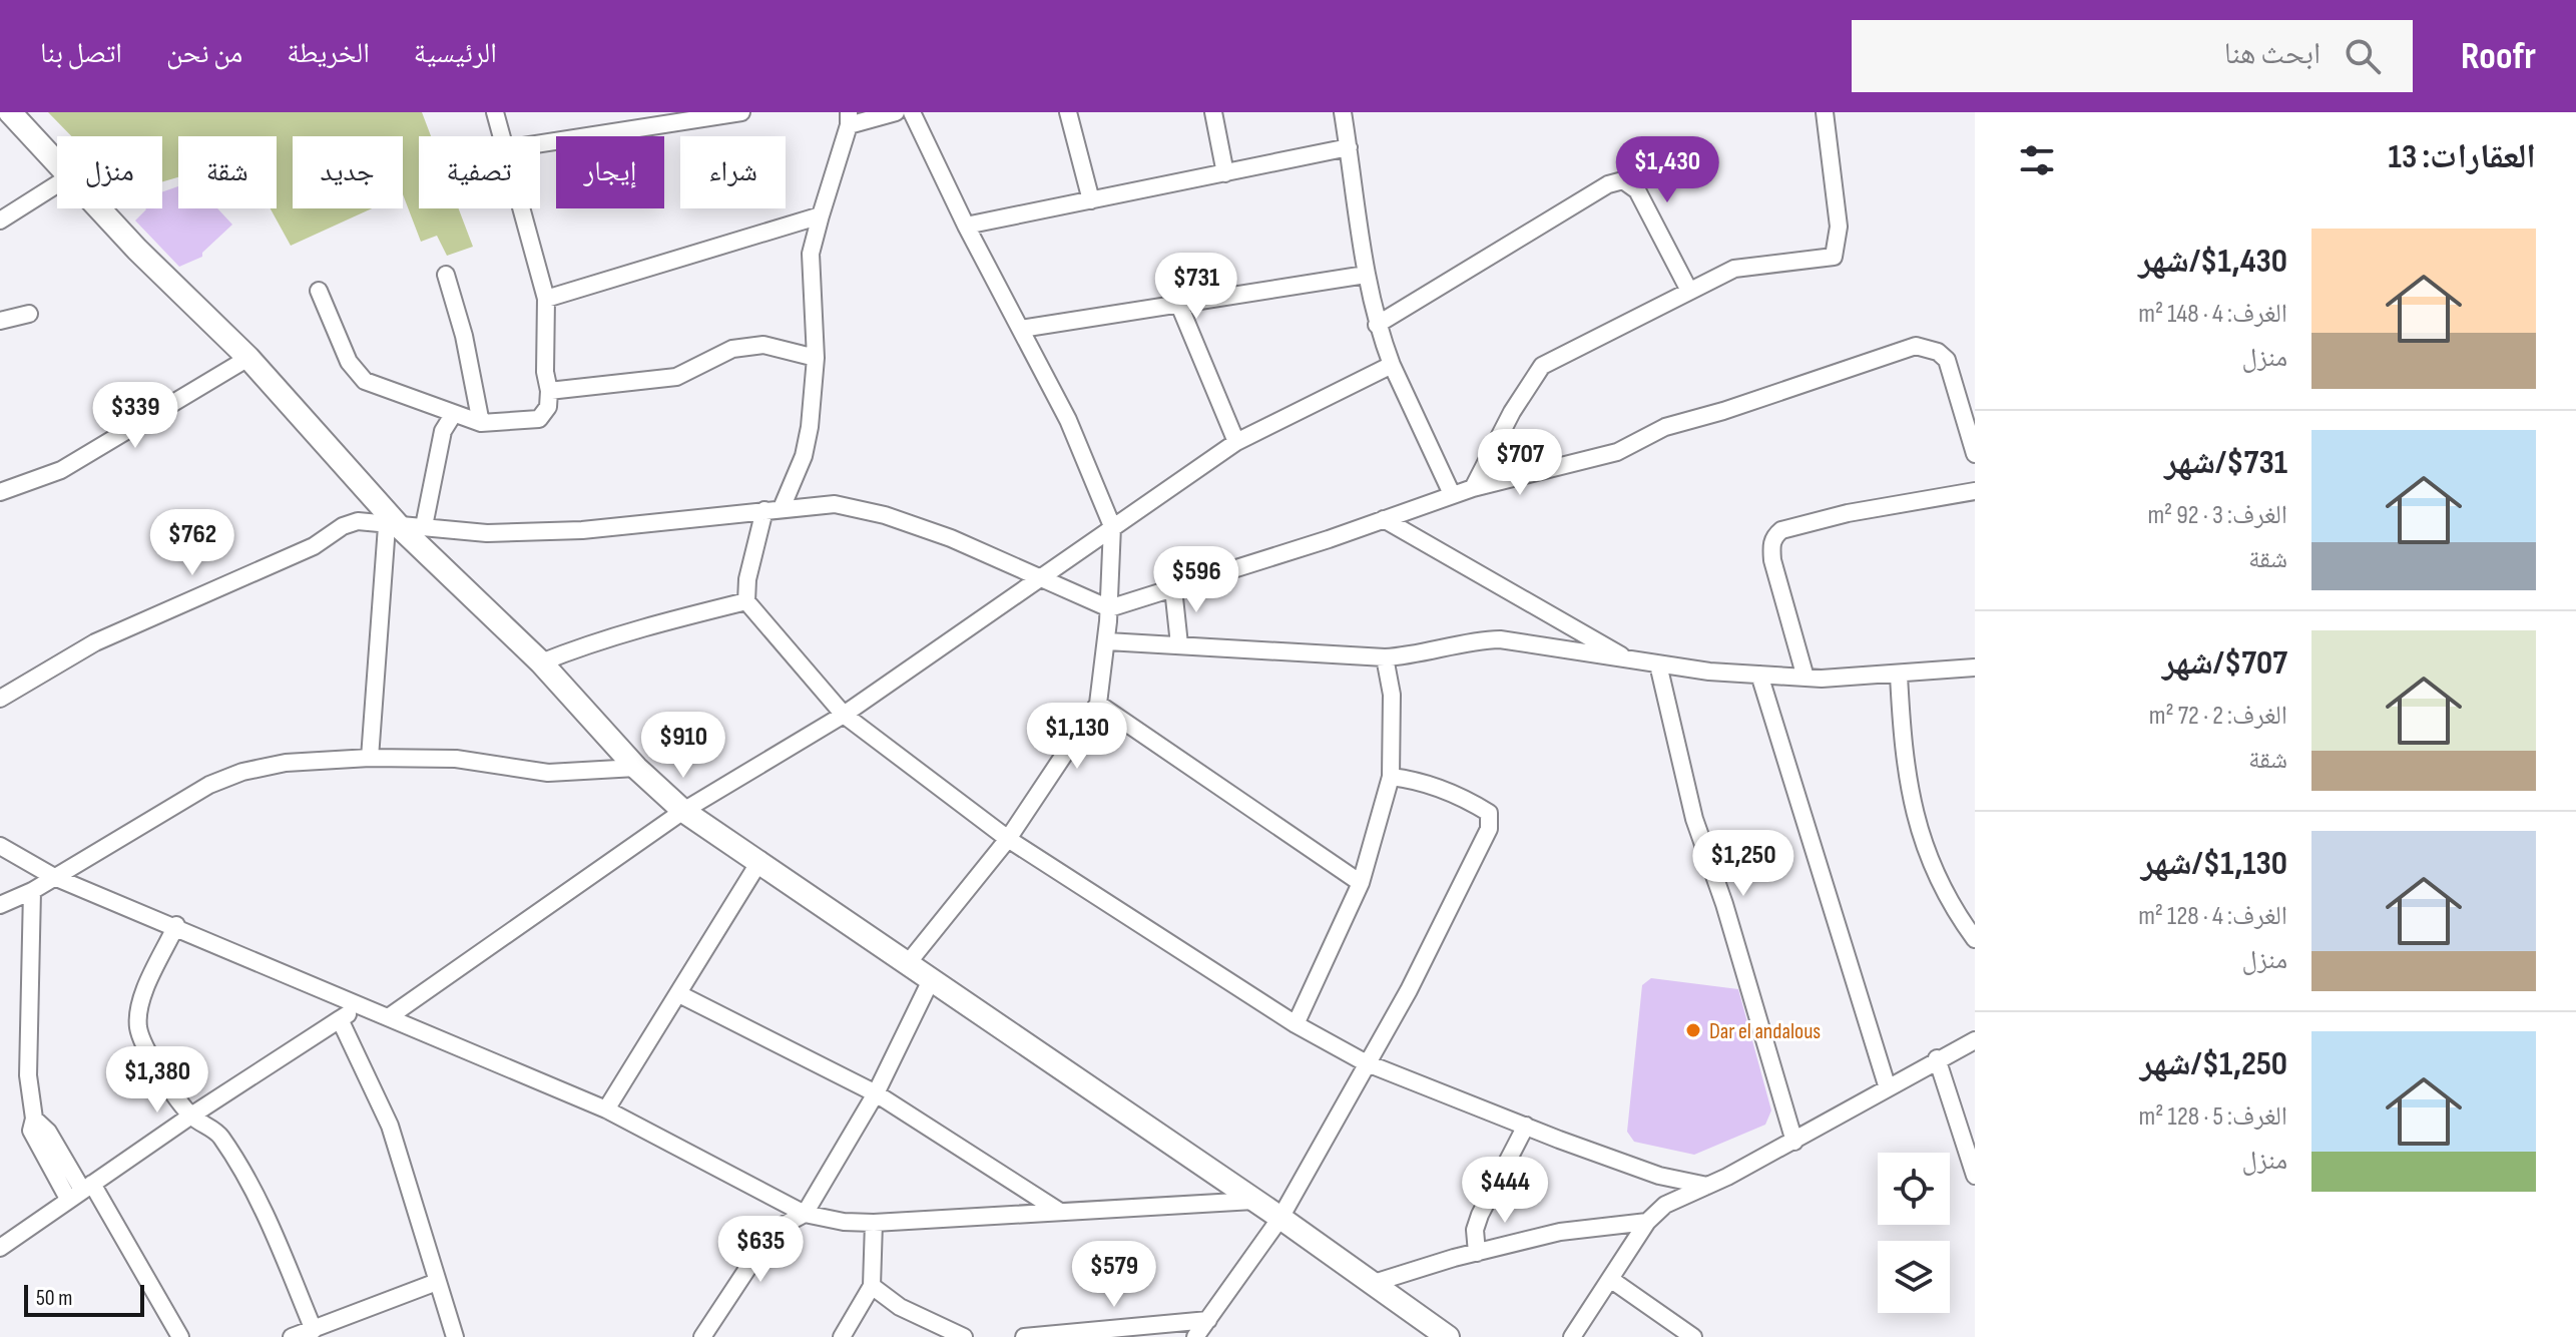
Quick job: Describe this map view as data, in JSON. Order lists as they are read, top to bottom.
{
  "places": ["Dar el andalous"],
  "scale_bar": "50 m",
  "page": {
    "header": "Roofr",
    "search": "ابحث هنا",
    "nav": [
      "الرئيسية",
      "الخريطة",
      "من نحن",
      "اتصل بنا"
    ],
    "heading": "العقارات: 13",
    "price": [
      "$1,430",
      "$731",
      "$339",
      "$707",
      "$762",
      "$596",
      "$1,130",
      "$910",
      "$1,250",
      "$1,380",
      "$444",
      "$635",
      "$579"
    ],
    "chip": [
      "شراء",
      "إيجار",
      "تصفية",
      "جديد",
      "شقة",
      "منزل"
    ],
    "list": [
      {
        "name": "$1,430/شهر",
        "note": "الغرف: 4 · 148 m² · منزل"
      },
      {
        "name": "$731/شهر",
        "note": "الغرف: 3 · 92 m² · شقة"
      },
      {
        "name": "$707/شهر",
        "note": "الغرف: 2 · 72 m² · شقة"
      },
      {
        "name": "$1,130/شهر",
        "note": "الغرف: 4 · 128 m² · منزل"
      },
      {
        "name": "$1,250/شهر",
        "note": "الغرف: 5 · 128 m² · منزل"
      }
    ],
    "scale": "50 m"
  }
}
